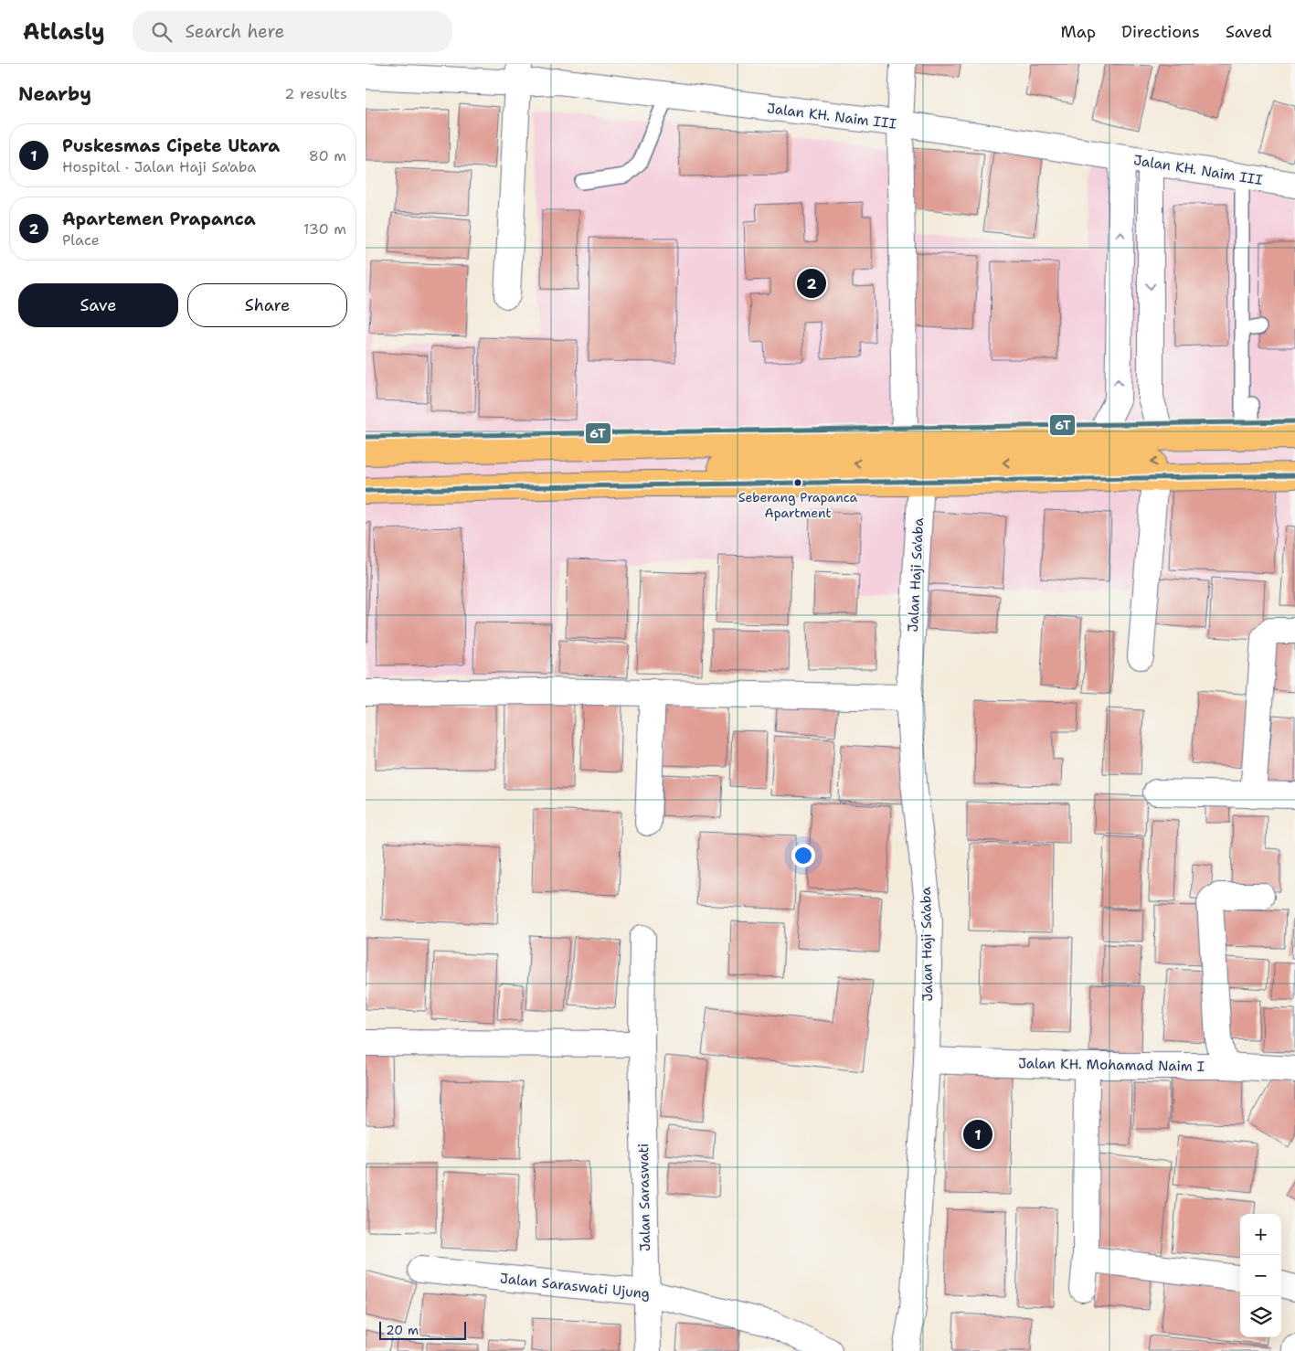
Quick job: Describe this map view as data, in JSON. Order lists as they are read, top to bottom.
{
  "streets": {
    "street": [
      "Jalan KH. Naim III",
      "Jalan Haji Sa'aba",
      "Jalan KH. Mohamad Naim I",
      "Jalan Saraswati",
      "Jalan Saraswati Ujung"
    ]
  },
  "crossings": [
    ["Jalan Haji Sa'aba", "Jalan KH. Mohamad Naim I"],
    ["Jalan Saraswati", "Jalan Saraswati Ujung"]
  ],
  "places": ["Seberang Prapanca Apartment"],
  "lines": ["transit line 6T"],
  "scale_bar": "20 m",
  "page": {
    "header": "Atlasly",
    "search": "Search here",
    "nav": ["Map", "Directions", "Saved"],
    "heading": ["Nearby", "2 results"],
    "list": [
      {
        "mark": "1",
        "name": "Puskesmas Cipete Utara",
        "note": "Hospital · Jalan Haji Sa'aba",
        "value": "80 m"
      },
      {
        "mark": "2",
        "name": "Apartemen Prapanca",
        "note": "Place",
        "value": "130 m"
      }
    ],
    "pins": ["2", "1"],
    "buttons": ["Save", "Share"],
    "map_buttons": ["+", "−"],
    "scale": "20 m"
  }
}
